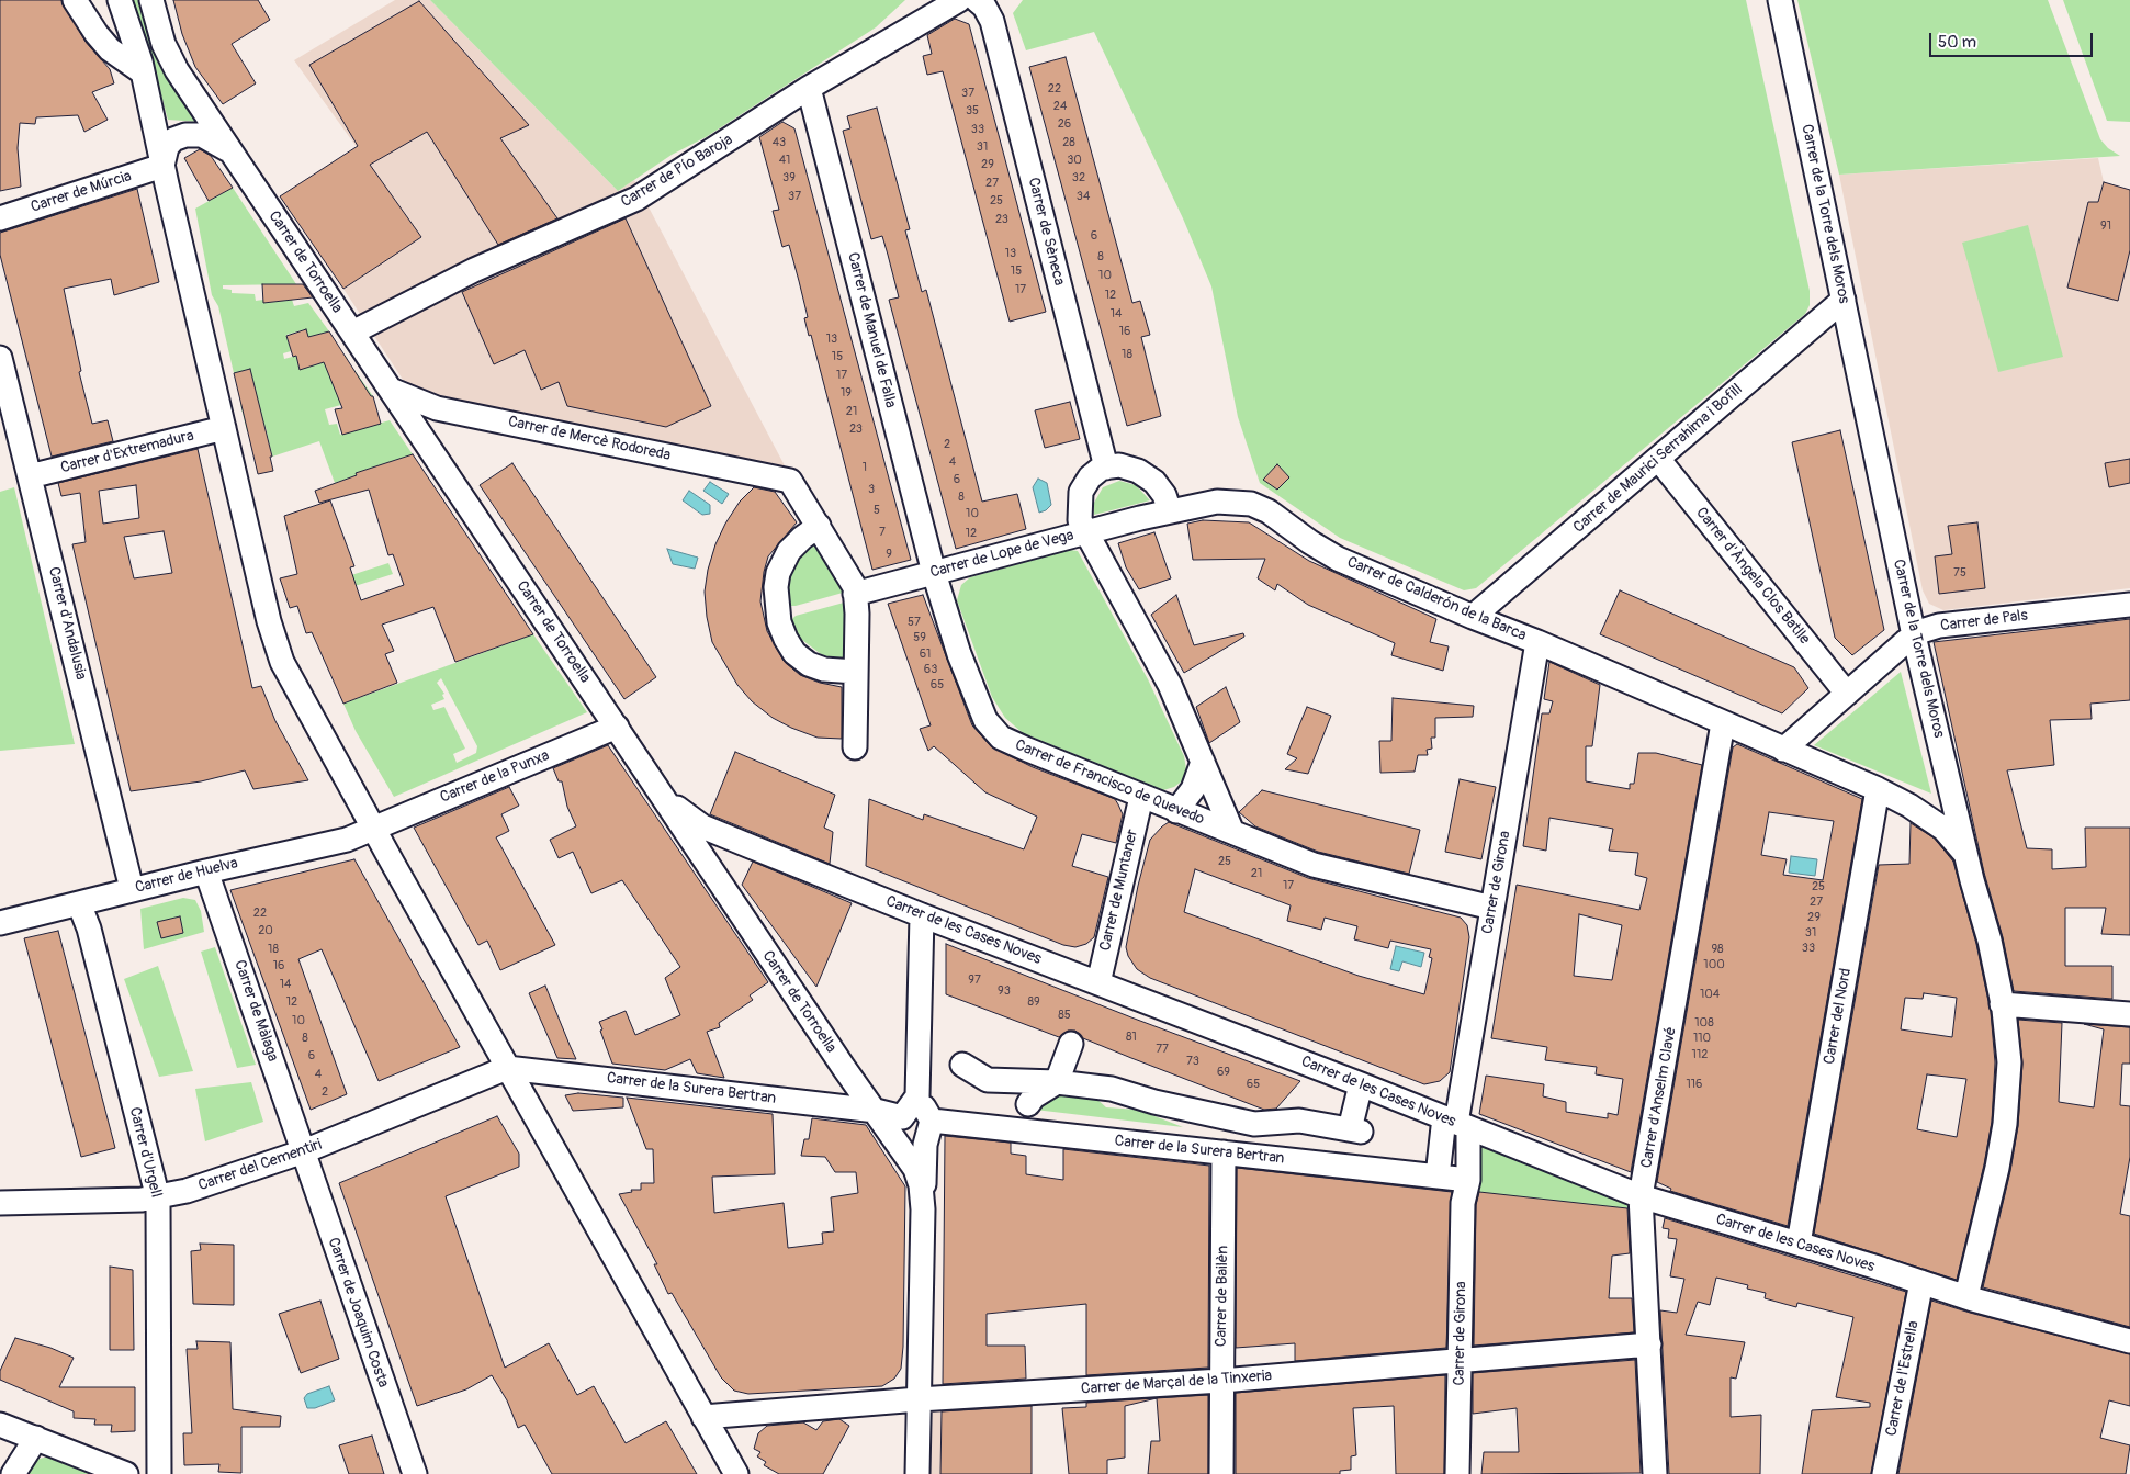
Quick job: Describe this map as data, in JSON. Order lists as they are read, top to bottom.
{
  "streets": {
    "street": [
      "Carrer de Pío Baroja",
      "Carrer de Múrcia",
      "Carrer de la Torre dels Moros",
      "Carrer de Sèneca",
      "Carrer de Torroella",
      "Carrer de Manuel de Falla",
      "Carrer de Mercè Rodoreda",
      "Carrer d'Extremadura",
      "Carrer de Maurici Serrahima i Bofill",
      "Carrer de Lope de Vega",
      "Carrer d'Àngela Clos Batlle",
      "Carrer de Calderón de la Barca",
      "Carrer de Pals",
      "Carrer d'Andalusia",
      "Carrer de la Punxa",
      "Carrer de Francisco de Quevedo",
      "Carrer de Huelva",
      "Carrer de Girona",
      "Carrer de Muntaner",
      "Carrer de les Cases Noves",
      "Carrer de Màlaga",
      "Carrer del Nord",
      "Carrer de la Surera Bertran",
      "Carrer d'Anselm Clavé",
      "Carrer d'Urgell",
      "Carrer del Cementiri",
      "Carrer de Bailèn",
      "Carrer de Joaquim Costa",
      "Carrer de l'Estrella",
      "Carrer de Marçal de la Tinxeria"
    ]
  },
  "crossings": [
    ["Carrer de Pío Baroja", "Carrer de Torroella"],
    ["Carrer de Pío Baroja", "Carrer de Manuel de Falla"],
    ["Carrer de Múrcia", "Carrer de Torroella"],
    ["Carrer de la Torre dels Moros", "Carrer de Maurici Serrahima i Bofill"],
    ["Carrer de la Torre dels Moros", "Carrer de Calderón de la Barca"],
    ["Carrer de la Torre dels Moros", "Carrer de Pals"],
    ["Carrer de la Torre dels Moros", "Carrer de les Cases Noves"],
    ["Carrer de Sèneca", "Carrer de Lope de Vega"],
    ["Carrer de Torroella", "Carrer de Mercè Rodoreda"],
    ["Carrer de Torroella", "Carrer de la Punxa"],
    ["Carrer de Torroella", "Carrer de les Cases Noves"],
    ["Carrer de Torroella", "Carrer de la Surera Bertran"],
    ["Carrer de Torroella", "Carrer de Marçal de la Tinxeria"],
    ["Carrer de Manuel de Falla", "Carrer de Lope de Vega"],
    ["Carrer de Manuel de Falla", "Carrer de Francisco de Quevedo"],
    ["Carrer d'Extremadura", "Carrer d'Andalusia"],
    ["Carrer de Maurici Serrahima i Bofill", "Carrer d'Àngela Clos Batlle"],
    ["Carrer de Maurici Serrahima i Bofill", "Carrer de Calderón de la Barca"],
    ["Carrer de Lope de Vega", "Carrer de Calderón de la Barca"],
    ["Carrer de Lope de Vega", "Carrer de Francisco de Quevedo"],
    ["Carrer d'Àngela Clos Batlle", "Carrer de Pals"],
    ["Carrer de Calderón de la Barca", "Carrer de Pals"],
    ["Carrer de Calderón de la Barca", "Carrer de Francisco de Quevedo"],
    ["Carrer de Calderón de la Barca", "Carrer de Girona"],
    ["Carrer de Calderón de la Barca", "Carrer del Nord"],
    ["Carrer de Calderón de la Barca", "Carrer d'Anselm Clavé"],
    ["Carrer d'Andalusia", "Carrer de Huelva"],
    ["Carrer de la Punxa", "Carrer de Huelva"],
    ["Carrer de Francisco de Quevedo", "Carrer de Girona"],
    ["Carrer de Francisco de Quevedo", "Carrer de Muntaner"],
    ["Carrer de Huelva", "Carrer de Màlaga"],
    ["Carrer de Huelva", "Carrer d'Urgell"],
    ["Carrer de Girona", "Carrer de les Cases Noves"],
    ["Carrer de Girona", "Carrer de la Surera Bertran"],
    ["Carrer de Girona", "Carrer de Marçal de la Tinxeria"],
    ["Carrer de Muntaner", "Carrer de les Cases Noves"],
    ["Carrer de les Cases Noves", "Carrer del Nord"],
    ["Carrer de les Cases Noves", "Carrer d'Anselm Clavé"],
    ["Carrer de les Cases Noves", "Carrer de l'Estrella"],
    ["Carrer de Màlaga", "Carrer del Cementiri"],
    ["Carrer de Màlaga", "Carrer de Joaquim Costa"],
    ["Carrer de la Surera Bertran", "Carrer del Cementiri"],
    ["Carrer de la Surera Bertran", "Carrer de Bailèn"],
    ["Carrer d'Anselm Clavé", "Carrer de Marçal de la Tinxeria"],
    ["Carrer d'Urgell", "Carrer del Cementiri"],
    ["Carrer del Cementiri", "Carrer de Joaquim Costa"],
    ["Carrer de Bailèn", "Carrer de Marçal de la Tinxeria"]
  ],
  "house_numbers": [
    "22",
    "37",
    "24",
    "35",
    "26",
    "33",
    "43",
    "28",
    "31",
    "41",
    "30",
    "29",
    "39",
    "32",
    "27",
    "37",
    "34",
    "25",
    "23",
    "91",
    "6",
    "13",
    "8",
    "15",
    "10",
    "17",
    "12",
    "14",
    "16",
    "13",
    "18",
    "15",
    "17",
    "19",
    "21",
    "23",
    "2",
    "4",
    "1",
    "6",
    "3",
    "8",
    "5",
    "10",
    "7",
    "12",
    "9",
    "75",
    "57",
    "59",
    "61",
    "63",
    "65",
    "25",
    "21",
    "17",
    "25",
    "27",
    "22",
    "29",
    "20",
    "31",
    "33",
    "18",
    "98",
    "100",
    "16",
    "97",
    "14",
    "93",
    "104",
    "12",
    "89",
    "85",
    "10",
    "108",
    "81",
    "8",
    "110",
    "77",
    "112",
    "6",
    "73",
    "69",
    "4",
    "65",
    "116",
    "2"
  ],
  "scale_bar": "50 m"
}
